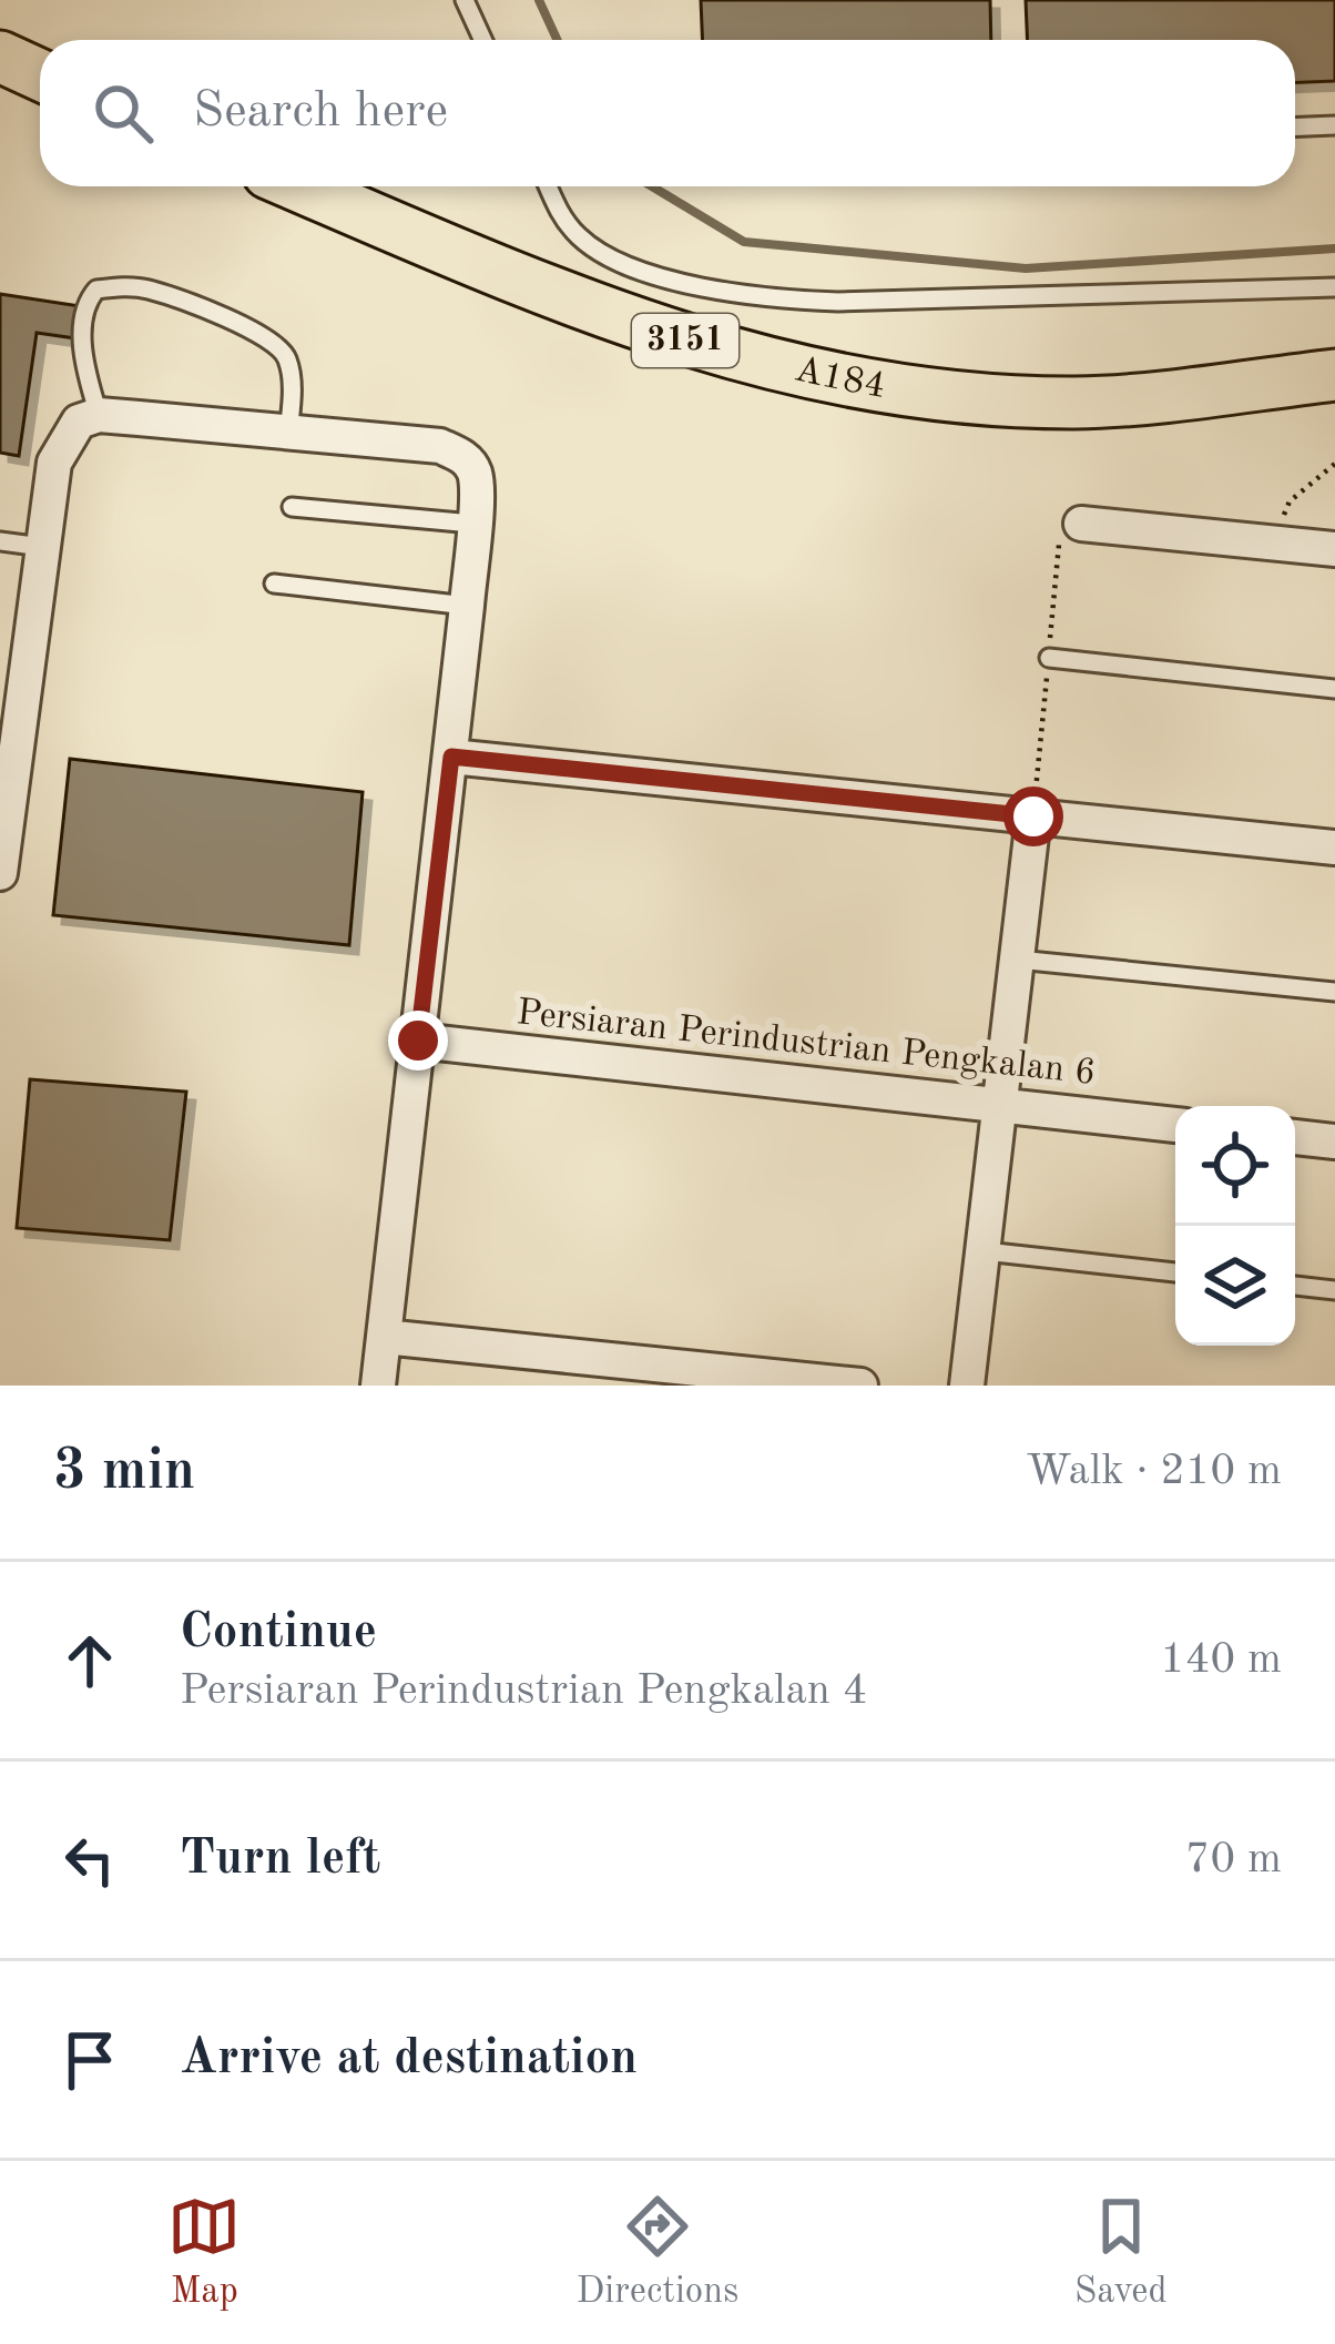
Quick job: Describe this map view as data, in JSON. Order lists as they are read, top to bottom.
{
  "streets": {
    "main road": ["3151", "A184"],
    "street": ["Persiaran Perindustrian Pengkalan 6"]
  },
  "crossings": [
    ["3151", "A184"]
  ],
  "page": {
    "search": "Search here",
    "heading": ["3 min", "Walk · 210 m"],
    "list": [
      ["Continue", "Persiaran Perindustrian Pengkalan 4", "140 m"],
      ["Turn left", "70 m"],
      "Arrive at destination"
    ],
    "nav": ["Map", "Directions", "Saved"]
  }
}
